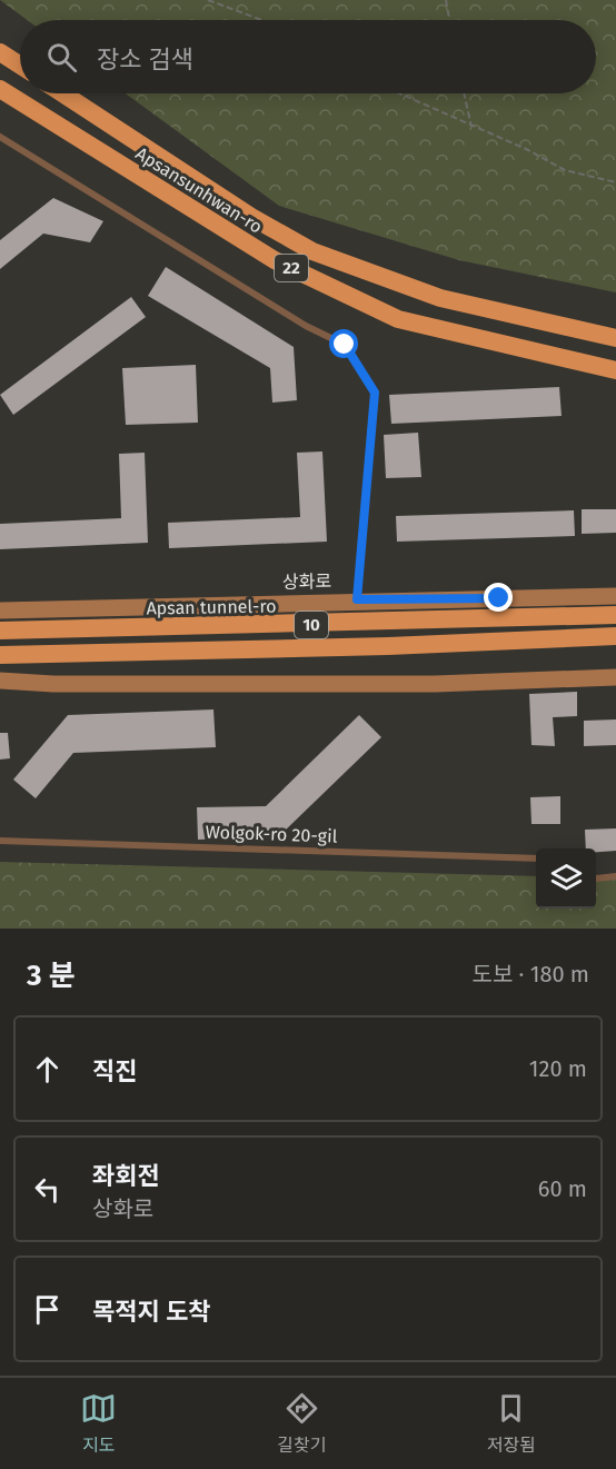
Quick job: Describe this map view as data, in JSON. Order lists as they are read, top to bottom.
{
  "streets": {
    "highway": [
      "Apsansunhwan-ro",
      "22",
      "Apsan tunnel-ro",
      "10"
    ],
    "main road": ["상화로"],
    "lane": ["Wolgok-ro 20-gil"]
  },
  "page": {
    "search": "장소 검색",
    "heading": ["3 분", "도보 · 180 m"],
    "list": [
      ["직진", "120 m"],
      ["좌회전", "상화로", "60 m"],
      "목적지 도착"
    ],
    "nav": ["지도", "길찾기", "저장됨"]
  }
}
